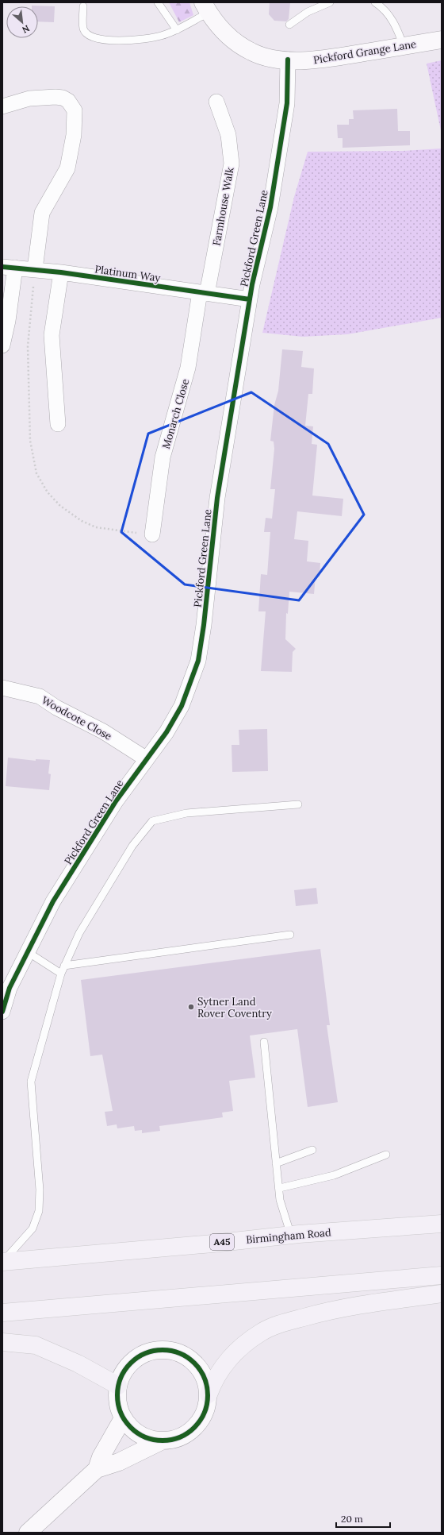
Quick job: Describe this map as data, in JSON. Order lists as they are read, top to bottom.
{
  "streets": {
    "highway": ["Birmingham Road", "A45"],
    "street": [
      "Pickford Grange Lane",
      "Farmhouse Walk",
      "Pickford Green Lane",
      "Platinum Way",
      "Monarch Close",
      "Woodcote Close"
    ]
  },
  "crossings": [
    ["Pickford Grange Lane", "Pickford Green Lane"],
    ["Farmhouse Walk", "Platinum Way"],
    ["Farmhouse Walk", "Monarch Close"],
    ["Pickford Green Lane", "Platinum Way"],
    ["Pickford Green Lane", "Woodcote Close"],
    ["Platinum Way", "Monarch Close"]
  ],
  "places": ["Sytner Land Rover Coventry"],
  "scale_bar": "20 m",
  "north": "bottom right"
}
